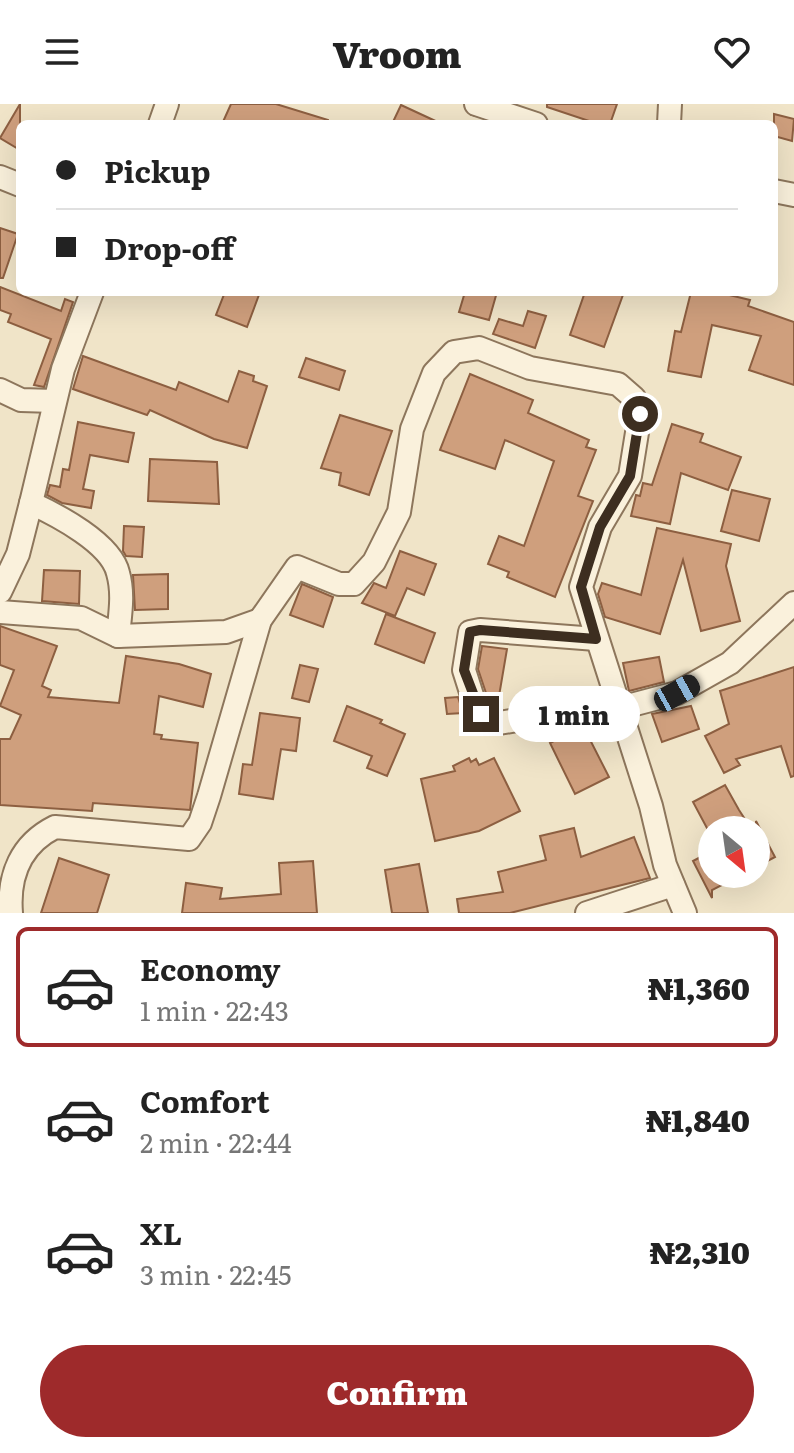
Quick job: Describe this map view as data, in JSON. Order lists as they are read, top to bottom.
{
  "north": "bottom right",
  "page": {
    "header": "Vroom",
    "banner": ["Pickup", "Drop-off"],
    "bubble": "1 min",
    "list": [
      {
        "name": "Economy",
        "note": "1 min · 22:43",
        "value": "₦1,360"
      },
      {
        "name": "Comfort",
        "note": "2 min · 22:44",
        "value": "₦1,840"
      },
      {
        "name": "XL",
        "note": "3 min · 22:45",
        "value": "₦2,310"
      }
    ],
    "buttons": "Confirm"
  }
}
